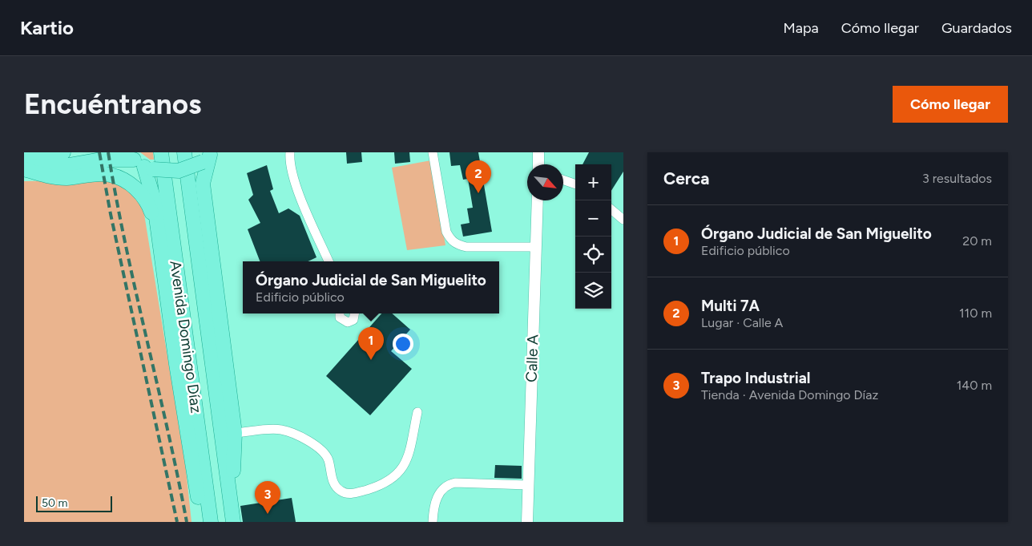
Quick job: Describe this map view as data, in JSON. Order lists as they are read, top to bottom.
{
  "streets": {
    "main road": ["Avenida Domingo Díaz"],
    "street": ["Calle A"]
  },
  "scale_bar": "50 m",
  "north": "bottom right",
  "page": {
    "header": "Kartio",
    "nav": ["Mapa", "Cómo llegar", "Guardados"],
    "buttons": "Cómo llegar",
    "title": "Encuéntranos",
    "heading": ["Cerca", "3 resultados"],
    "pins": ["2", "1", "3"],
    "map_buttons": ["+", "−"],
    "list": [
      {
        "mark": "1",
        "name": "Órgano Judicial de San Miguelito",
        "note": "Edificio público",
        "value": "20 m"
      },
      {
        "mark": "2",
        "name": "Multi 7A",
        "note": "Lugar · Calle A",
        "value": "110 m"
      },
      {
        "mark": "3",
        "name": "Trapo Industrial",
        "note": "Tienda · Avenida Domingo Díaz",
        "value": "140 m"
      }
    ],
    "popup": ["Órgano Judicial de San Miguelito", "Edificio público"],
    "scale": "50 m"
  }
}
